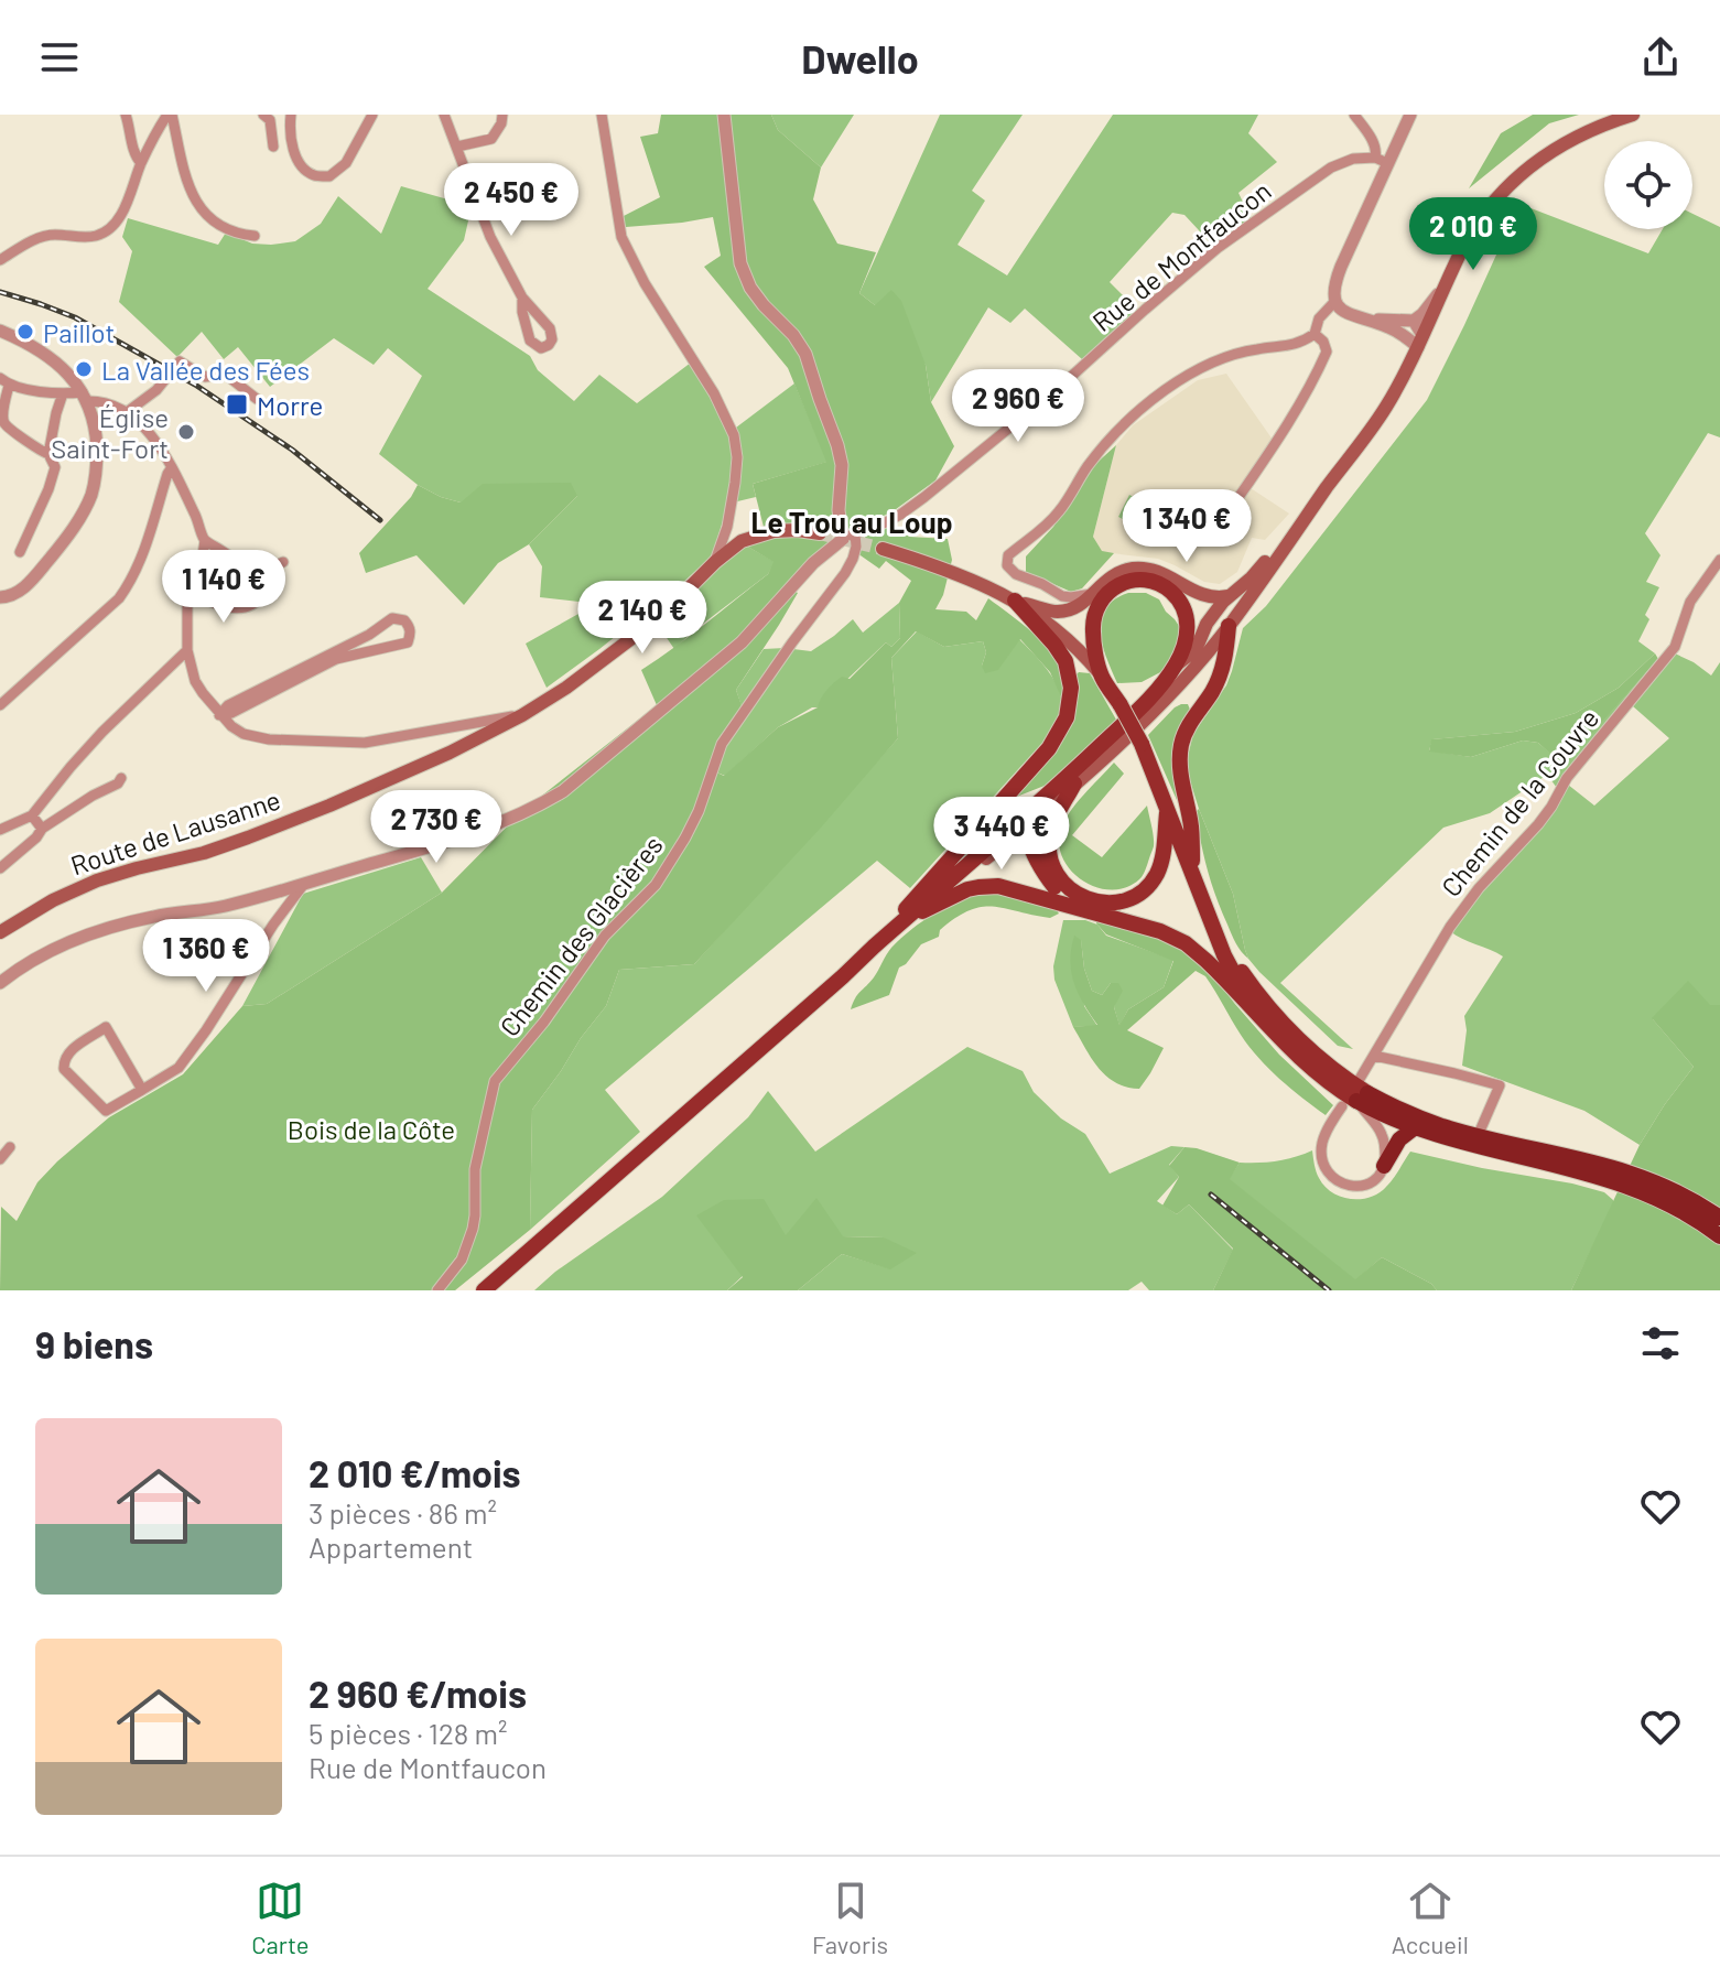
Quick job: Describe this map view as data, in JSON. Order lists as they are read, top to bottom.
{
  "streets": {
    "main road": ["Route de Lausanne"],
    "street": ["Rue de Montfaucon", "Chemin de la Couvre", "Chemin des Glacières"]
  },
  "crossings": [
    ["Rue de Montfaucon", "Chemin des Glacières"]
  ],
  "districts": ["Le Trou au Loup"],
  "parks": ["Bois de la Côte"],
  "places": {
    "other": ["Paillot", "La Vallée des Fées", "Église Saint-Fort"],
    "transit": ["Morre"]
  },
  "page": {
    "header": "Dwello",
    "price": [
      "2 450 €",
      "2 010 €",
      "2 960 €",
      "1 340 €",
      "1 140 €",
      "2 140 €",
      "2 730 €",
      "3 440 €",
      "1 360 €"
    ],
    "heading": "9 biens",
    "list": [
      {
        "name": "2 010 €/mois",
        "note": "3 pièces · 86 m² · Appartement"
      },
      {
        "name": "2 960 €/mois",
        "note": "5 pièces · 128 m² · Rue de Montfaucon"
      }
    ],
    "tabs": ["Carte", "Favoris", "Accueil"]
  }
}
